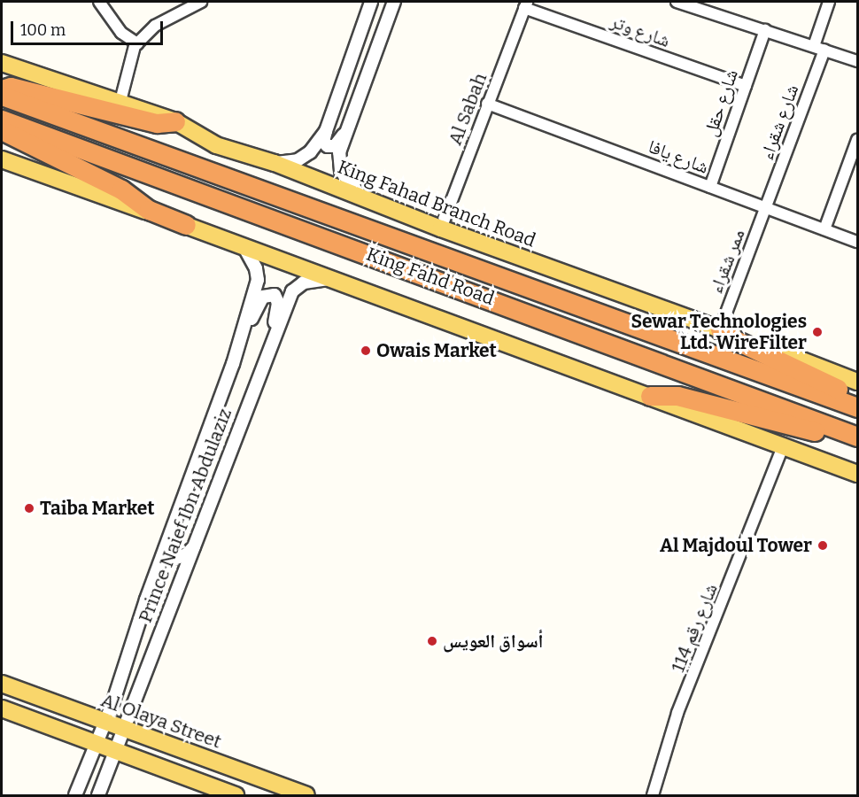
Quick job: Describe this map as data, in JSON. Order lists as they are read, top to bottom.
{
  "streets": {
    "highway": ["King Fahd Road"],
    "main road": ["King Fahad Branch Road", "Al Olaya Street"],
    "street": [
      "شارع وتر",
      "شارع حقل",
      "Al Sabah",
      "شارع شقراء",
      "شارع يافا",
      "ممر شقراء",
      "Prince Naief Ibn Abdulaziz",
      "شارع رقم 114"
    ]
  },
  "crossings": [
    ["شارع وتر", "شارع حقل"],
    ["شارع وتر", "Al Sabah"],
    ["شارع حقل", "شارع يافا"],
    ["Al Sabah", "شارع يافا"],
    ["Al Sabah", "King Fahad Branch Road"],
    ["شارع شقراء", "شارع يافا"],
    ["شارع شقراء", "ممر شقراء"],
    ["شارع يافا", "ممر شقراء"],
    ["King Fahad Branch Road", "ممر شقراء"],
    ["Prince Naief Ibn Abdulaziz", "Al Olaya Street"]
  ],
  "places": [
    "Sewar Technologies Ltd. WireFilter",
    "Owais Market",
    "Taiba Market",
    "Al Majdoul Tower",
    "أسواق العويس"
  ],
  "scale_bar": "100 m"
}
